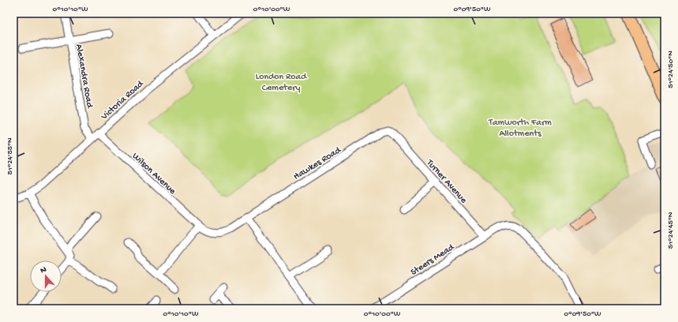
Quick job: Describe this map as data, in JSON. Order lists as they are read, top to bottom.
{
  "streets": {
    "street": [
      "Alexandra Road",
      "Victoria Road",
      "Hawkes Road",
      "Wilson Avenue",
      "Turner Avenue",
      "Steers Mead"
    ]
  },
  "crossings": [
    ["Alexandra Road", "Victoria Road"],
    ["Victoria Road", "Wilson Avenue"],
    ["Hawkes Road", "Wilson Avenue"],
    ["Hawkes Road", "Turner Avenue"],
    ["Turner Avenue", "Steers Mead"]
  ],
  "parks": ["London Road Cemetery", "Tamworth Farm Allotments"],
  "north": "top",
  "coordinates": [
    "0°10'10\"W",
    "0°10'00\"W",
    "0°09'50\"W",
    "51°24'50\"N",
    "51°24'55\"N",
    "51°24'45\"N"
  ]
}
